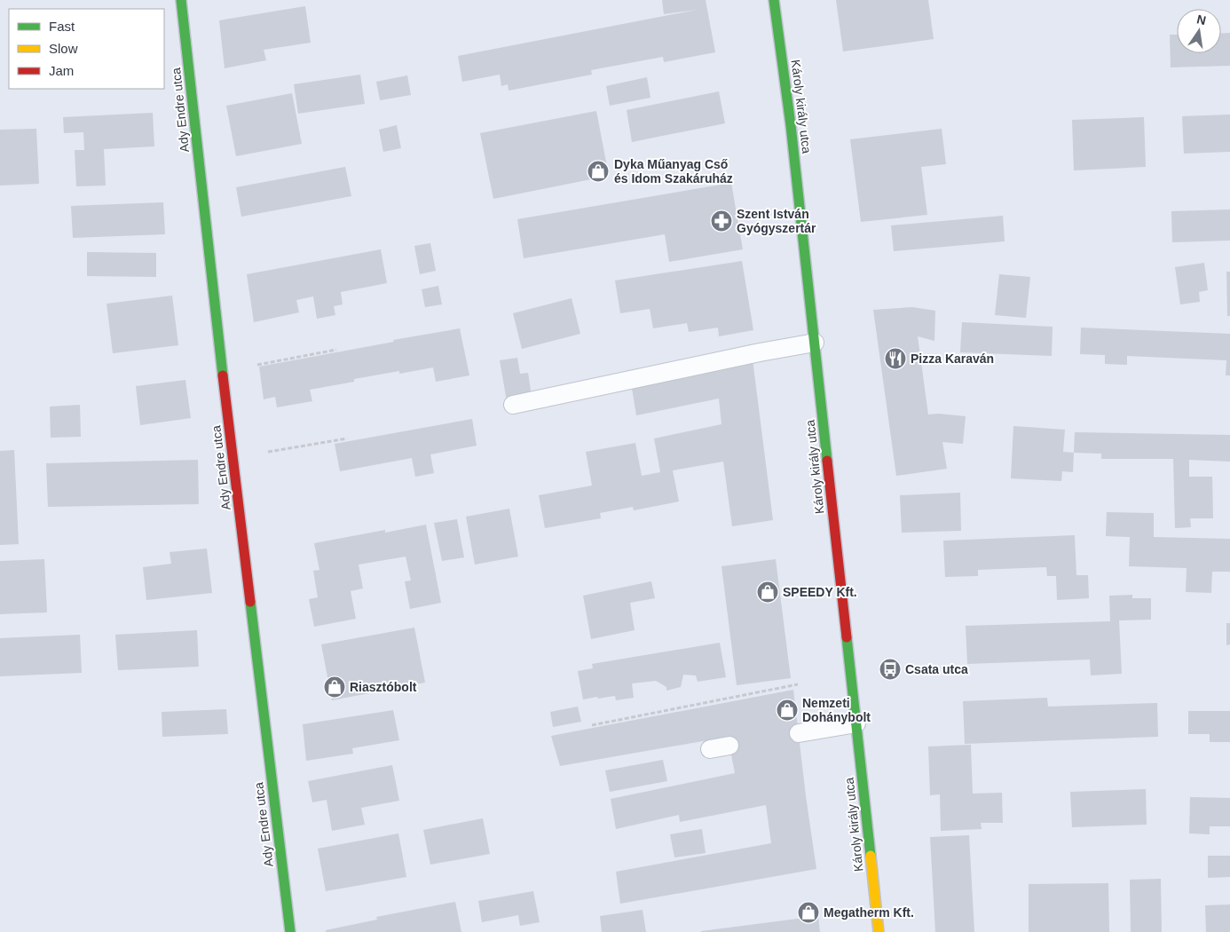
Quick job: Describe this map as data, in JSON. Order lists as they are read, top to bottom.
{
  "streets": {
    "street": ["Károly király utca", "Ady Endre utca"]
  },
  "places": {
    "shop": [
      "Dyka Műanyag Cső és Idom Szakáruház",
      "SPEEDY Kft.",
      "Riasztóbolt",
      "Nemzeti Dohánybolt",
      "Megatherm Kft."
    ],
    "pharmacy": ["Szent István Gyógyszertár"],
    "restaurant": ["Pizza Karaván"],
    "bus stop": ["Csata utca"]
  },
  "legend": ["Fast", "Slow", "Jam"],
  "north": "top"
}
